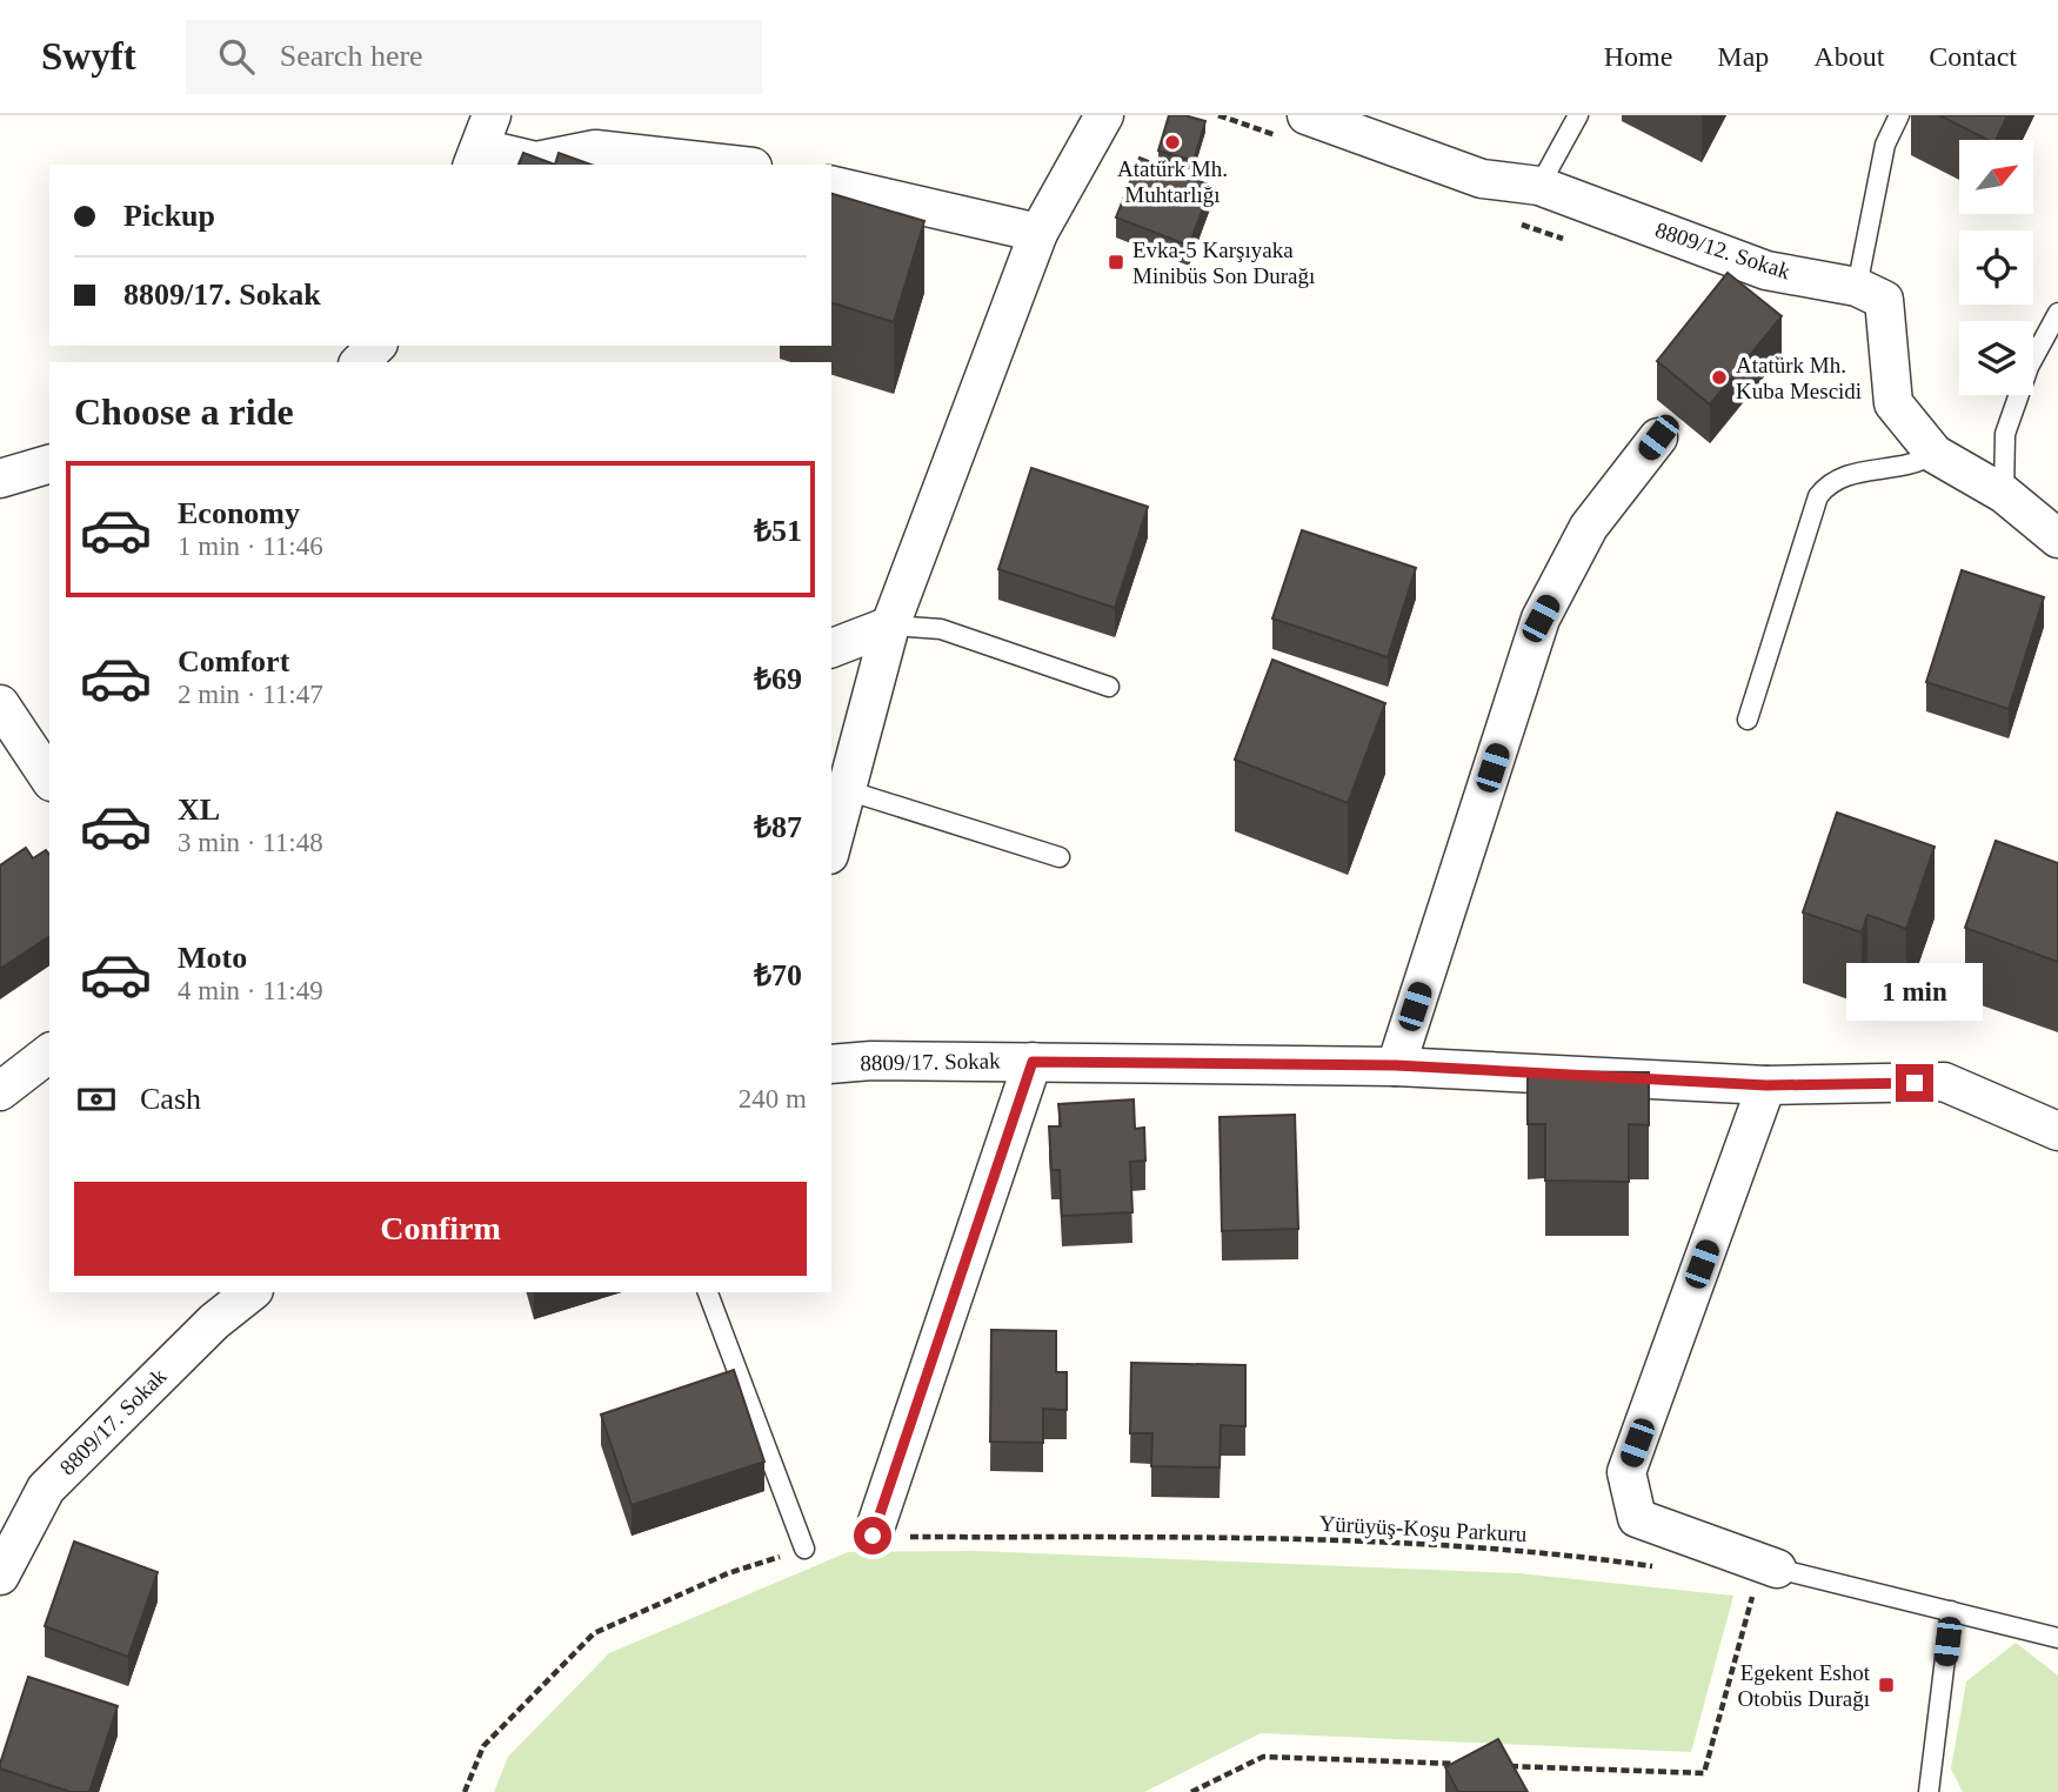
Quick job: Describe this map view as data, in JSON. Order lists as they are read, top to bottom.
{
  "streets": {
    "street": ["8809/12. Sokak", "8809/17. Sokak"],
    "path": ["Yürüyüş-Koşu Parkuru"]
  },
  "places": {
    "other": ["Atatürk Mh. Muhtarlığı", "Atatürk Mh. Kuba Mescidi"],
    "transit": ["Evka-5 Karşıyaka Minibüs Son Durağı", "Egekent Eshot Otobüs Durağı"]
  },
  "north": "top right",
  "page": {
    "header": "Swyft",
    "search": "Search here",
    "nav": [
      "Home",
      "Map",
      "About",
      "Contact"
    ],
    "banner": ["Pickup", "8809/17. Sokak"],
    "heading": "Choose a ride",
    "list": [
      {
        "name": "Economy",
        "note": "1 min · 11:46",
        "value": "₺51"
      },
      {
        "name": "Comfort",
        "note": "2 min · 11:47",
        "value": "₺69"
      },
      {
        "name": "XL",
        "note": "3 min · 11:48",
        "value": "₺87"
      },
      {
        "name": "Moto",
        "note": "4 min · 11:49",
        "value": "₺70"
      }
    ],
    "bubble": "1 min",
    "pay": ["Cash", "240 m"],
    "buttons": "Confirm"
  }
}
